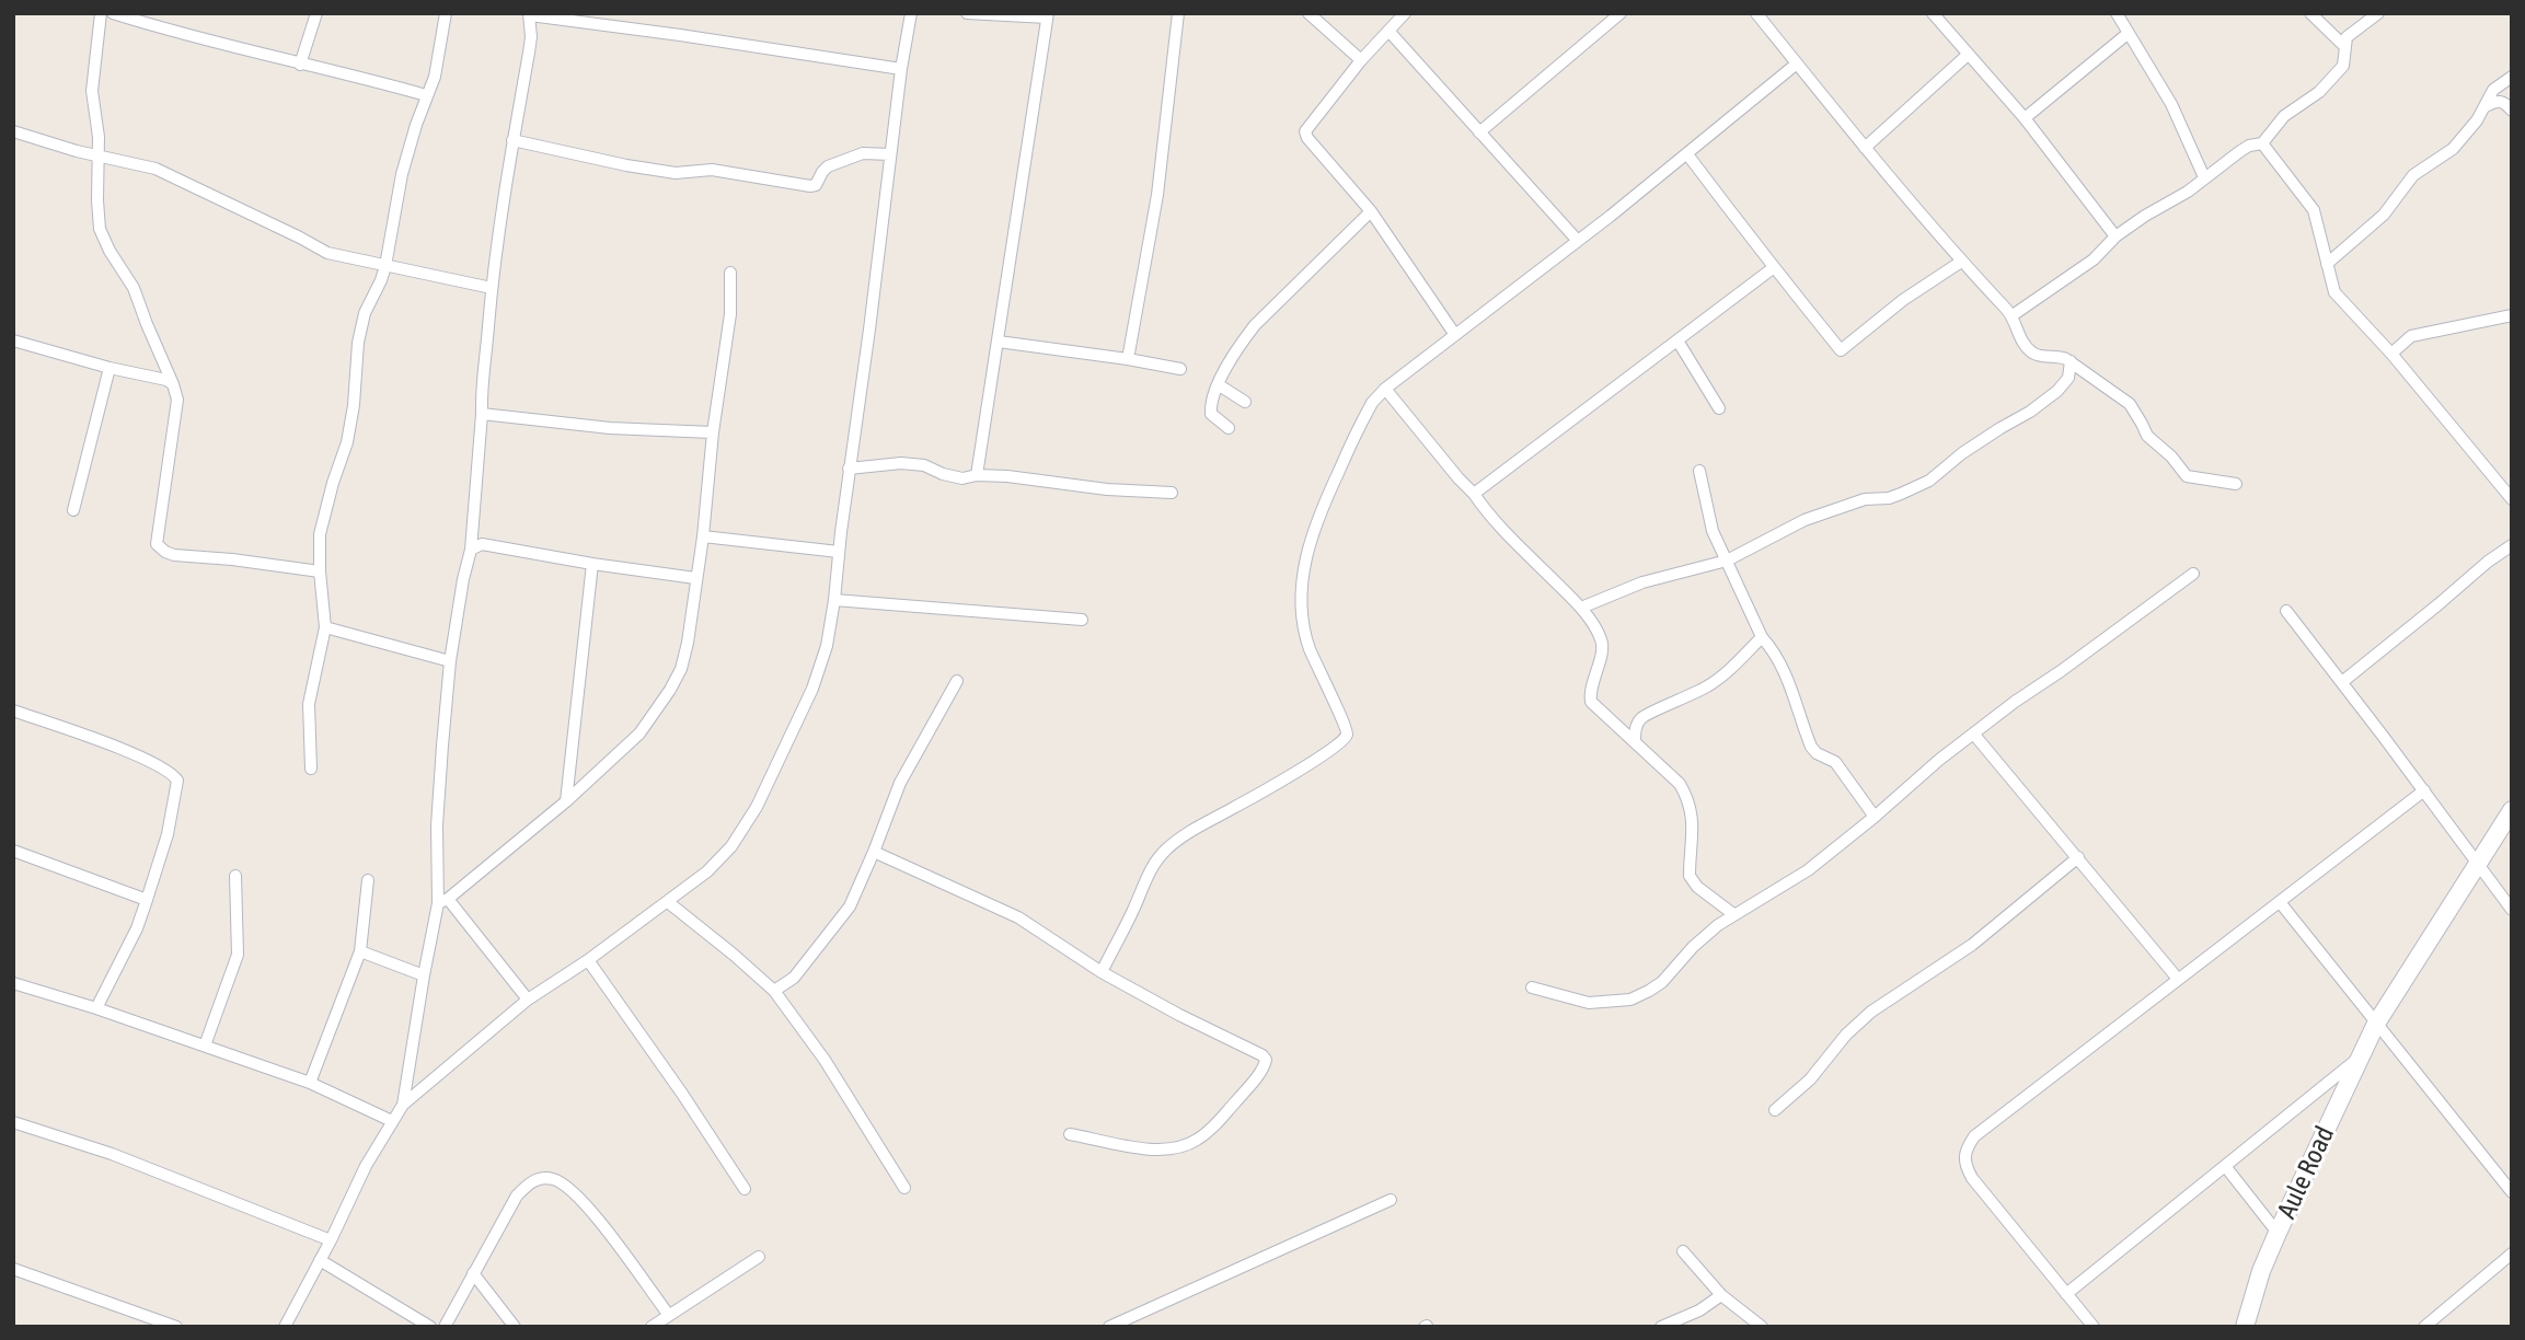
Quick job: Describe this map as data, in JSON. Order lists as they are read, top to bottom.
{
  "streets": {
    "street": ["Aule Road"]
  }
}
